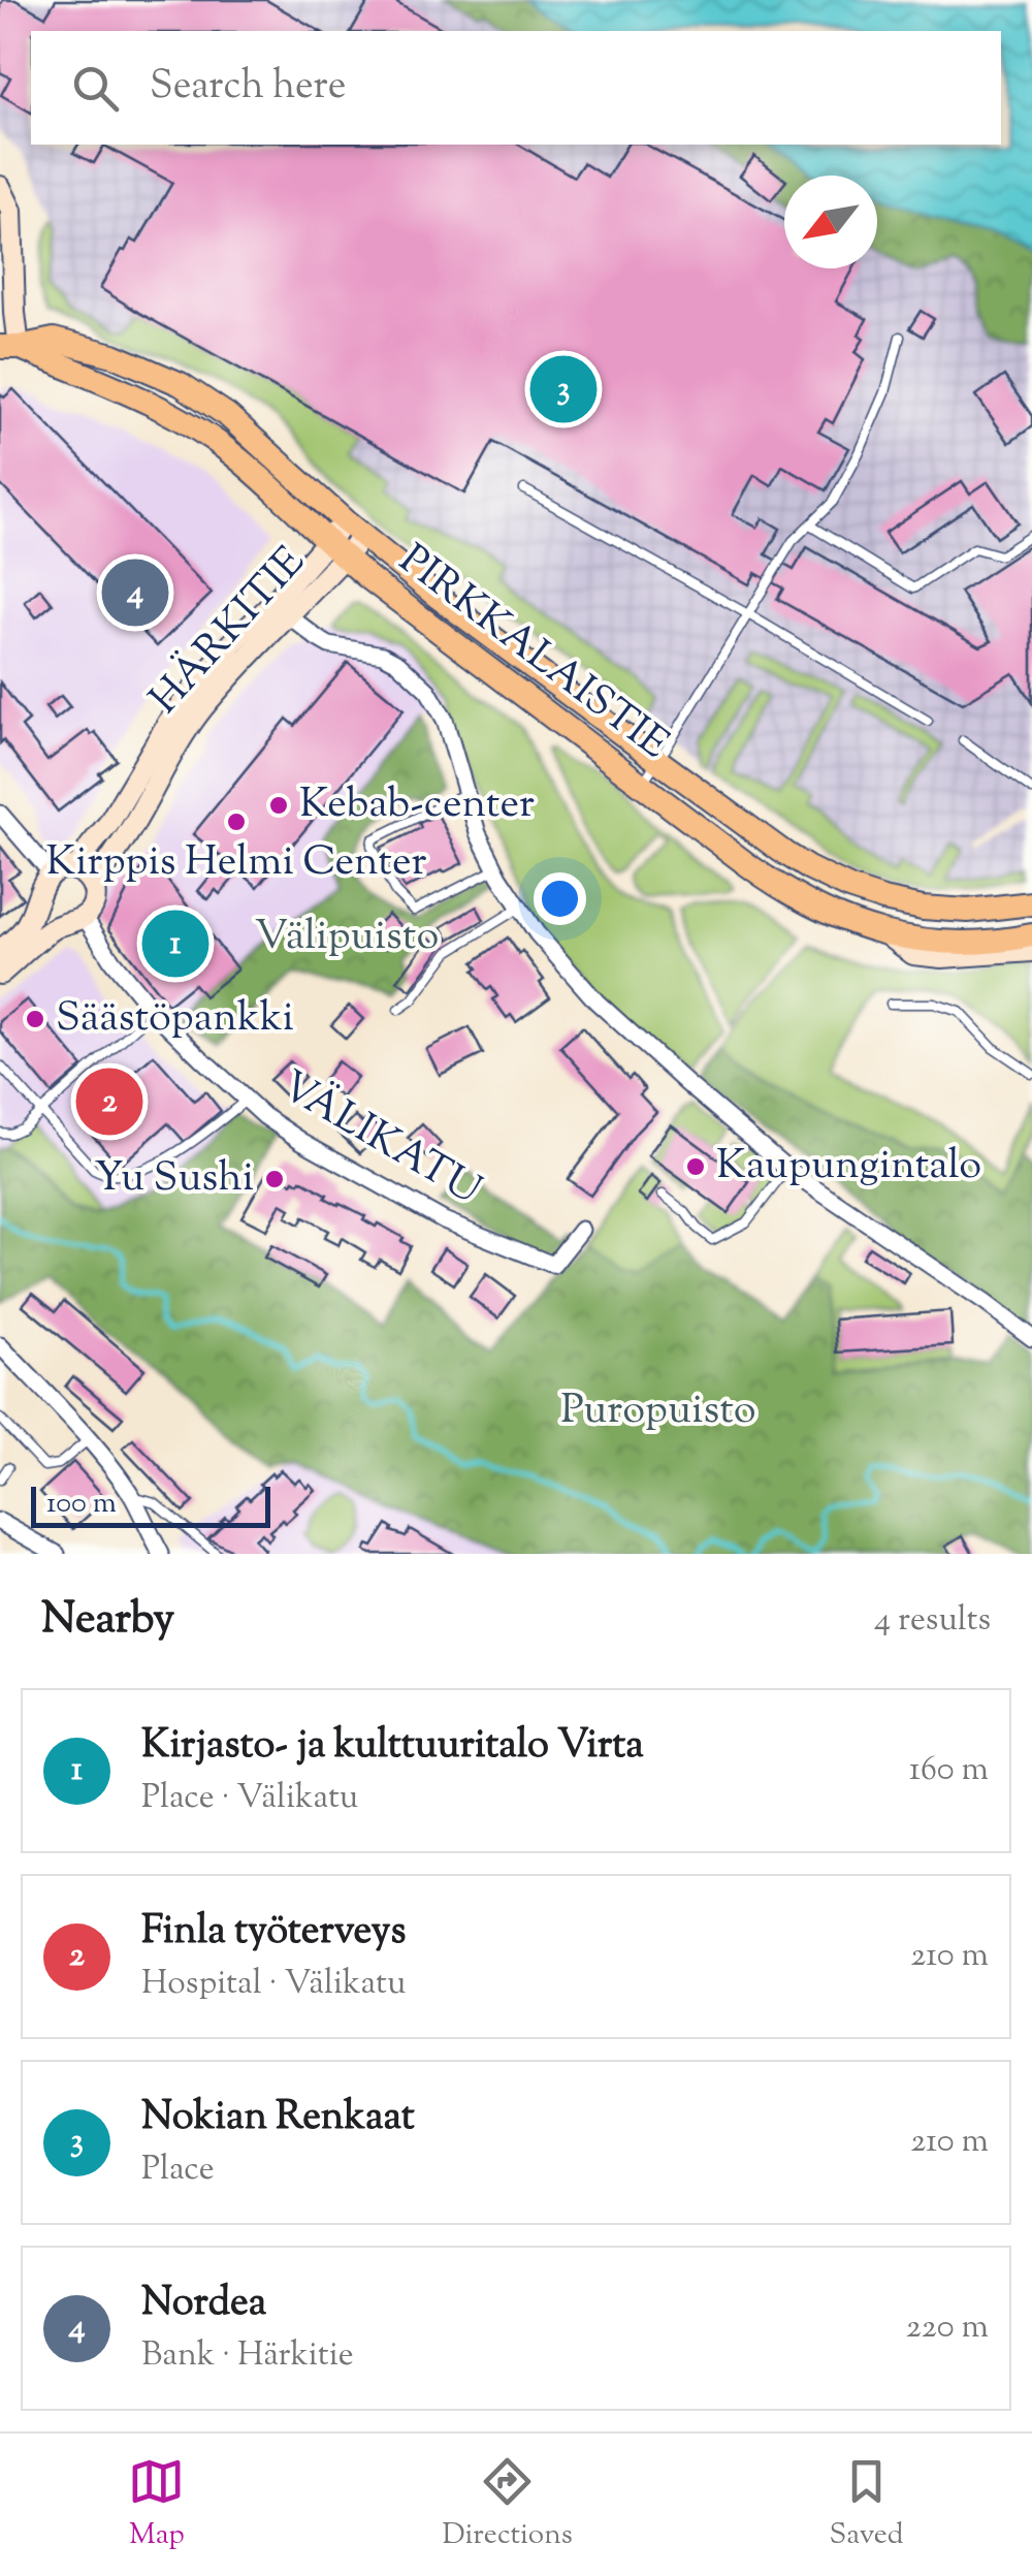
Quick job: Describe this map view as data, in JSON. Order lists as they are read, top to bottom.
{
  "streets": {
    "main road": ["HÄRKITIE", "PIRKKALAISTIE"],
    "street": ["VÄLIKATU"]
  },
  "crossings": [
    ["HÄRKITIE", "PIRKKALAISTIE"],
    ["HÄRKITIE", "VÄLIKATU"]
  ],
  "parks": ["Välipuisto", "Puropuisto"],
  "places": [
    "Kebab-center",
    "Kirppis Helmi Center",
    "Säästöpankki",
    "Kaupungintalo",
    "Yu Sushi"
  ],
  "scale_bar": "100 m",
  "north": "bottom left",
  "page": {
    "search": "Search here",
    "pins": [
      "3",
      "4",
      "1",
      "2"
    ],
    "scale": "100 m",
    "heading": ["Nearby", "4 results"],
    "list": [
      {
        "mark": "1",
        "name": "Kirjasto- ja kulttuuritalo Virta",
        "note": "Place · Välikatu",
        "value": "160 m"
      },
      {
        "mark": "2",
        "name": "Finla työterveys",
        "note": "Hospital · Välikatu",
        "value": "210 m"
      },
      {
        "mark": "3",
        "name": "Nokian Renkaat",
        "note": "Place",
        "value": "210 m"
      },
      {
        "mark": "4",
        "name": "Nordea",
        "note": "Bank · Härkitie",
        "value": "220 m"
      }
    ],
    "nav": ["Map", "Directions", "Saved"]
  }
}
